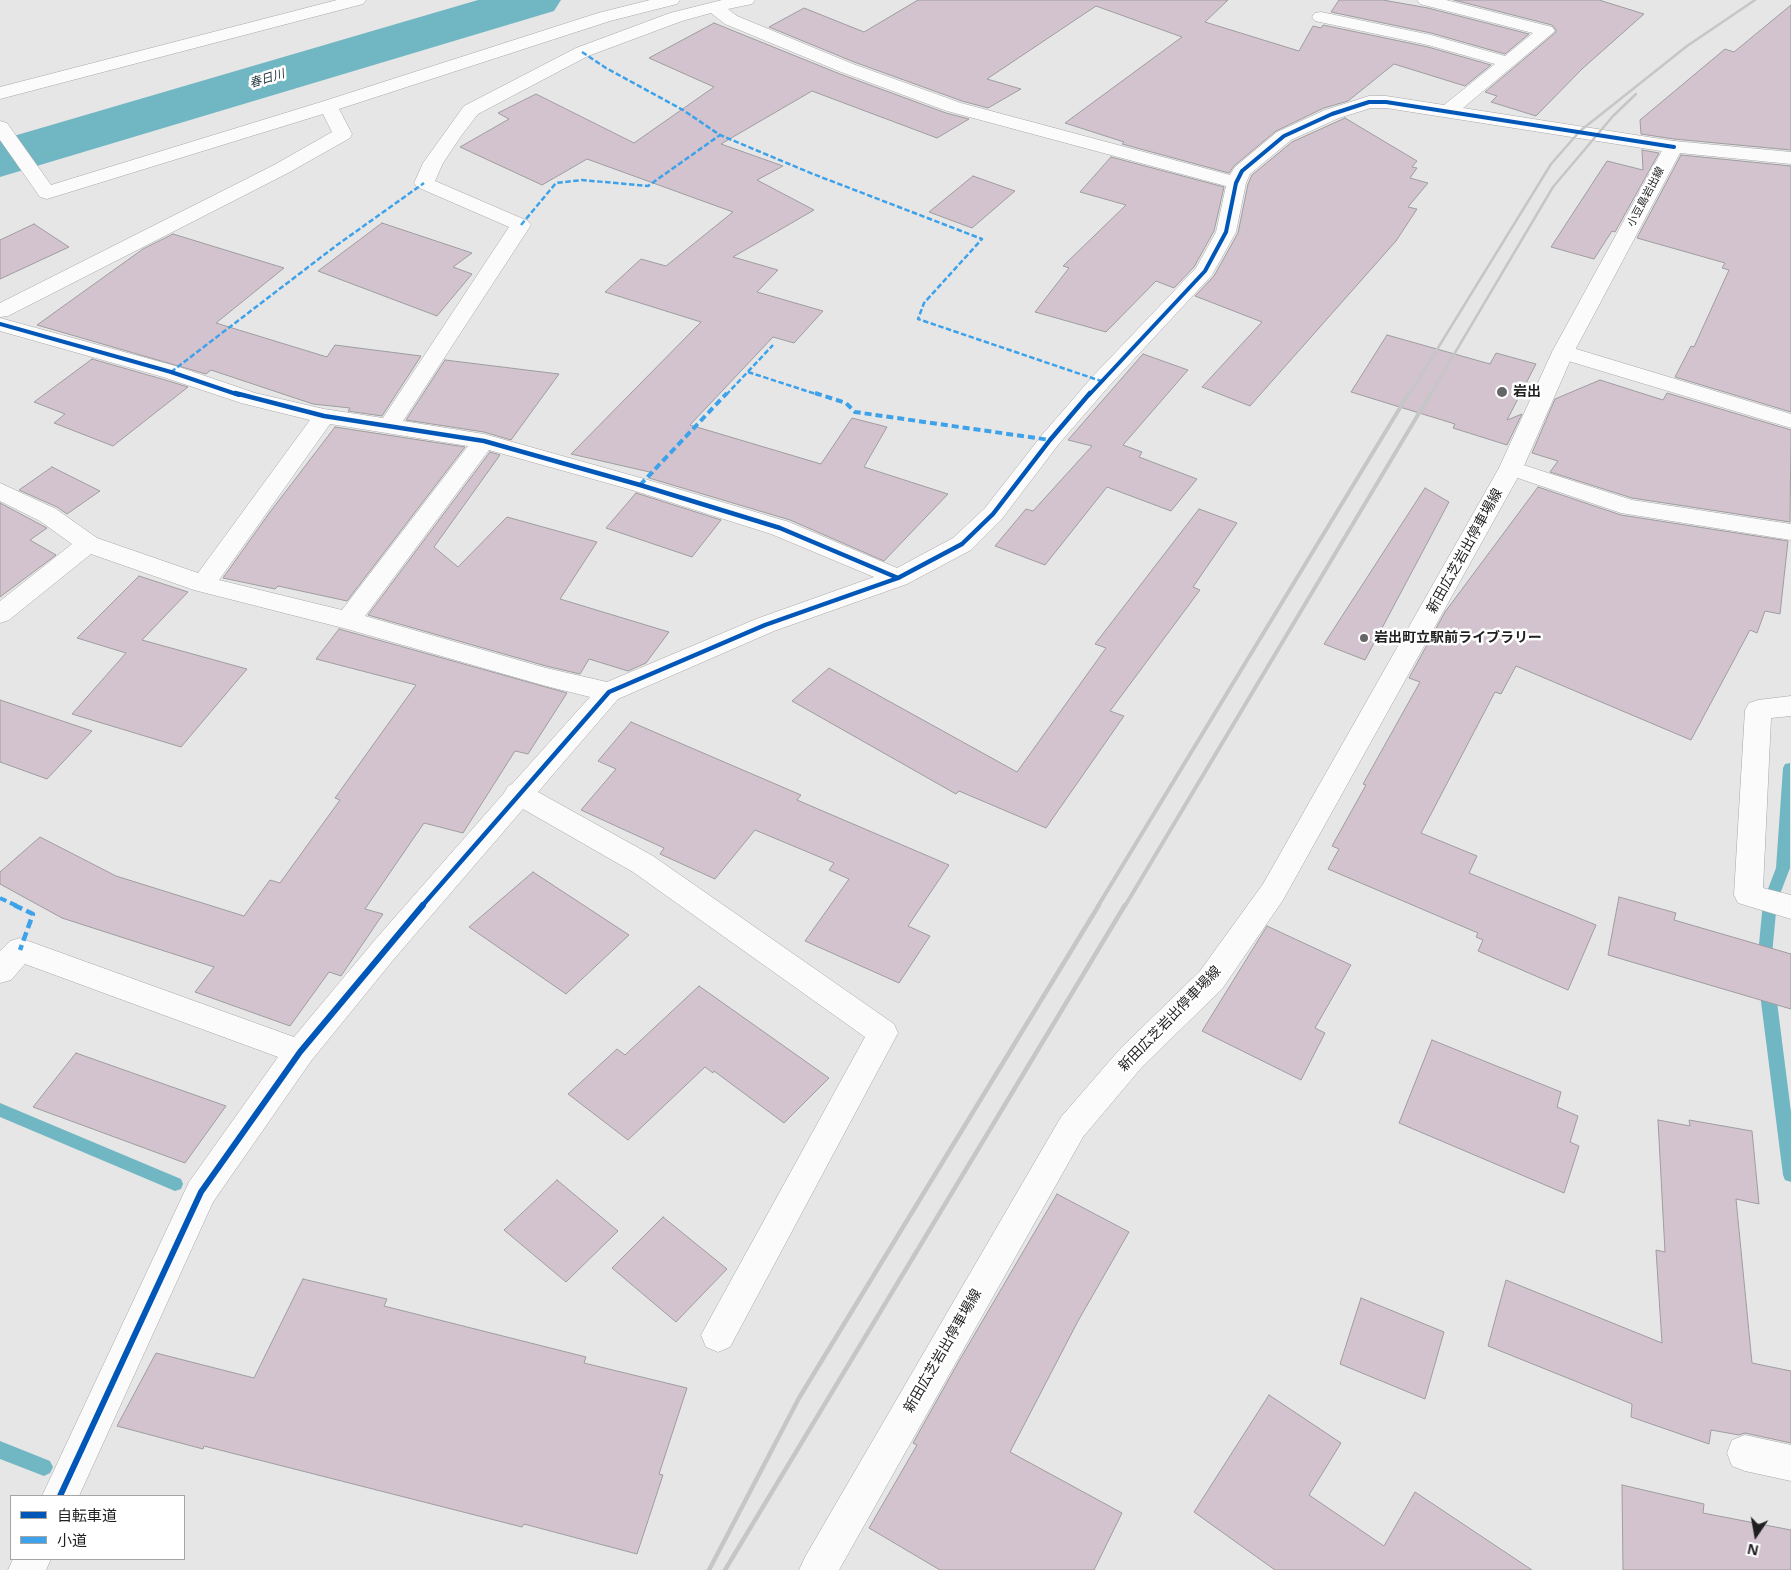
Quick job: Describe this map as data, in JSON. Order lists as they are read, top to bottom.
{
  "streets": {
    "street": ["小豆島岩出線", "新田広芝岩出停車場線"]
  },
  "crossings": [
    ["小豆島岩出線", "新田広芝岩出停車場線"]
  ],
  "water": ["春日川"],
  "places": ["岩出", "岩出町立駅前ライブラリー"],
  "legend": ["自転車道", "小道"],
  "north": "bottom"
}
